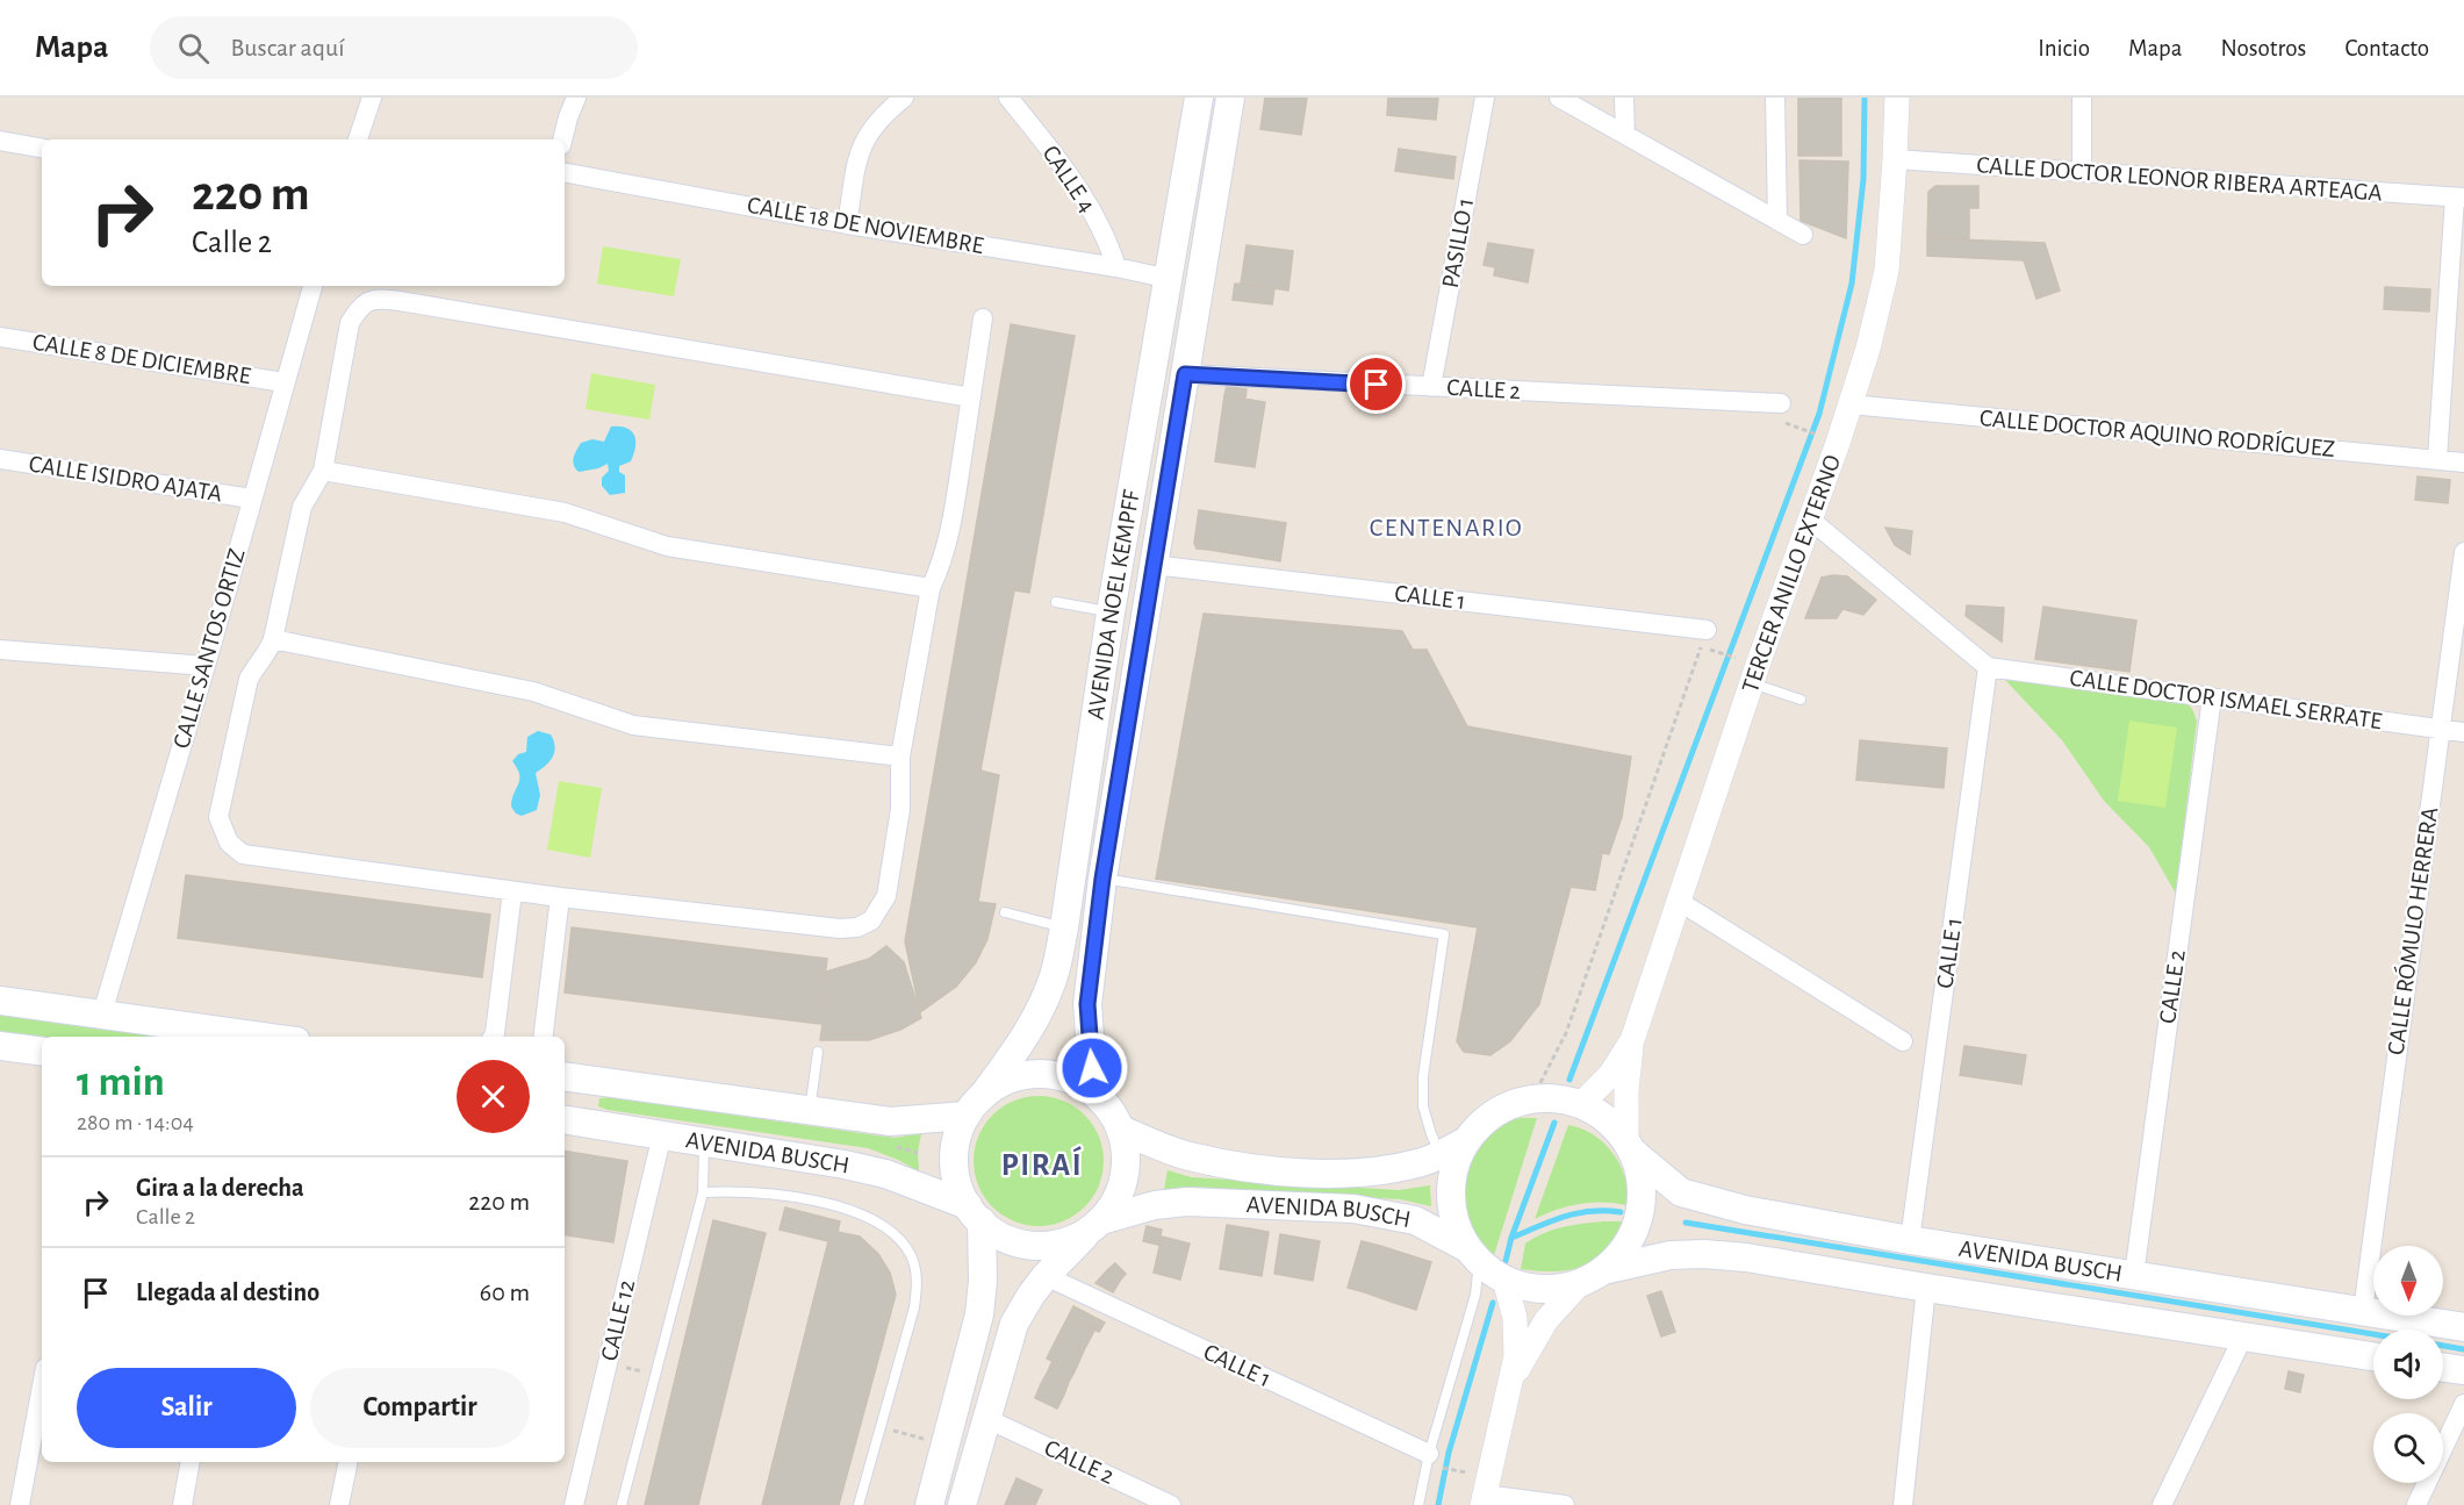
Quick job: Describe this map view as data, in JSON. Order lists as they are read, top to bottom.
{
  "streets": {
    "main road": ["AVENIDA NOEL KEMPFF", "AVENIDA BUSCH"],
    "street": [
      "CALLE 4",
      "CALLE DOCTOR LEONOR RIBERA ARTEAGA",
      "CALLE 18 DE NOVIEMBRE",
      "PASILLO 1",
      "CALLE 8 DE DICIEMBRE",
      "CALLE 2",
      "CALLE DOCTOR AQUINO RODRÍGUEZ",
      "CALLE ISIDRO AJATA",
      "TERCER ANILLO EXTERNO",
      "CALLE 1",
      "CALLE SANTOS ORTIZ",
      "CALLE DOCTOR ISMAEL SERRATE",
      "CALLE RÓMULO HERRERA",
      "CALLE 12"
    ]
  },
  "crossings": [
    ["CALLE 4", "CALLE 18 DE NOVIEMBRE"],
    ["CALLE DOCTOR LEONOR RIBERA ARTEAGA", "TERCER ANILLO EXTERNO"],
    ["CALLE 18 DE NOVIEMBRE", "AVENIDA NOEL KEMPFF"],
    ["PASILLO 1", "CALLE 2"],
    ["CALLE 8 DE DICIEMBRE", "CALLE SANTOS ORTIZ"],
    ["CALLE 2", "AVENIDA NOEL KEMPFF"],
    ["CALLE 2", "CALLE DOCTOR ISMAEL SERRATE"],
    ["CALLE 2", "AVENIDA BUSCH"],
    ["CALLE DOCTOR AQUINO RODRÍGUEZ", "TERCER ANILLO EXTERNO"],
    ["CALLE ISIDRO AJATA", "CALLE SANTOS ORTIZ"],
    ["TERCER ANILLO EXTERNO", "AVENIDA BUSCH"],
    ["CALLE 1", "AVENIDA NOEL KEMPFF"],
    ["CALLE 1", "CALLE DOCTOR ISMAEL SERRATE"],
    ["CALLE 1", "AVENIDA BUSCH"],
    ["AVENIDA NOEL KEMPFF", "AVENIDA BUSCH"],
    ["CALLE DOCTOR ISMAEL SERRATE", "CALLE RÓMULO HERRERA"],
    ["CALLE RÓMULO HERRERA", "AVENIDA BUSCH"],
    ["AVENIDA BUSCH", "CALLE 12"]
  ],
  "districts": ["CENTENARIO", "PIRAÍ"],
  "north": "bottom",
  "page": {
    "header": "Mapa",
    "search": "Buscar aquí",
    "nav": [
      "Inicio",
      "Mapa",
      "Nosotros",
      "Contacto"
    ],
    "turn": ["220 m", "Calle 2"],
    "heading": ["1 min", "280 m · 14:04"],
    "list": [
      {
        "name": "Gira a la derecha",
        "note": "Calle 2",
        "value": "220 m"
      },
      {
        "name": "Llegada al destino",
        "value": "60 m"
      }
    ],
    "buttons": ["Salir", "Compartir"]
  }
}
